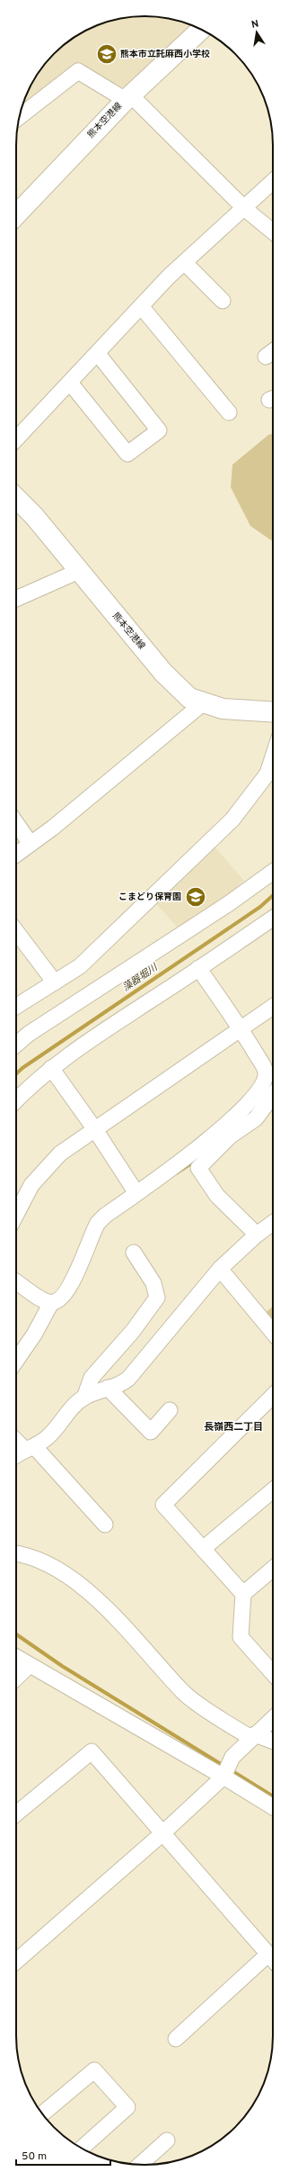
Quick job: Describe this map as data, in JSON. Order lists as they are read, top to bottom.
{
  "streets": {
    "main road": ["熊本空港線"]
  },
  "districts": ["長嶺西二丁目"],
  "water": ["藻器堀川"],
  "places": {
    "school or university": ["熊本市立託麻西小学校", "こまどり保育園"]
  },
  "scale_bar": "50 m",
  "north": "top"
}
